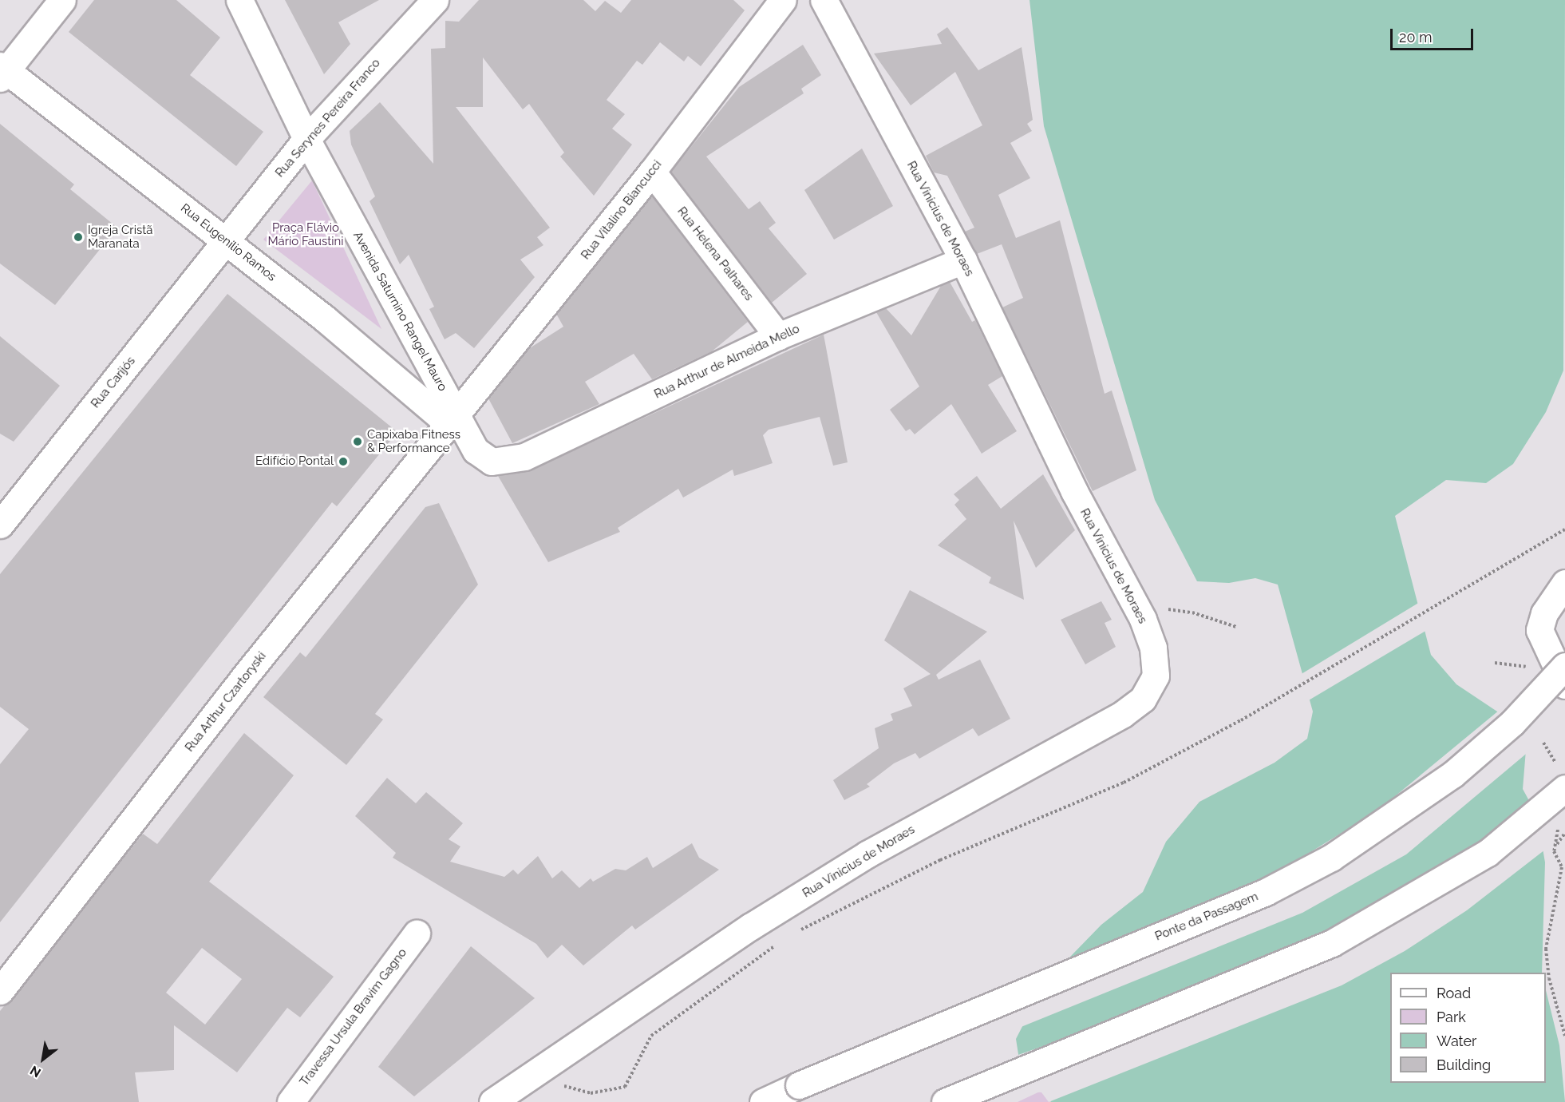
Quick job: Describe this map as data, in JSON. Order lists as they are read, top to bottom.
{
  "streets": {
    "street": [
      "Rua Serynes Pereira Franco",
      "Rua Vitalino Biancucci",
      "Rua Vinicius de Moraes",
      "Rua Eugenílio Ramos",
      "Rua Helena Palhares",
      "Avenida Saturnino Rangel Mauro",
      "Rua Arthur de Almeida Mello",
      "Rua Carijós",
      "Rua Arthur Czartoryski",
      "Ponte da Passagem",
      "Travessa Ursula Bravim Gagno"
    ]
  },
  "crossings": [
    ["Rua Serynes Pereira Franco", "Rua Eugenílio Ramos"],
    ["Rua Serynes Pereira Franco", "Avenida Saturnino Rangel Mauro"],
    ["Rua Serynes Pereira Franco", "Rua Carijós"],
    ["Rua Vitalino Biancucci", "Rua Eugenílio Ramos"],
    ["Rua Vitalino Biancucci", "Rua Helena Palhares"],
    ["Rua Vitalino Biancucci", "Avenida Saturnino Rangel Mauro"],
    ["Rua Vitalino Biancucci", "Rua Arthur Czartoryski"],
    ["Rua Vinicius de Moraes", "Rua Arthur de Almeida Mello"],
    ["Rua Eugenílio Ramos", "Avenida Saturnino Rangel Mauro"],
    ["Rua Eugenílio Ramos", "Rua Carijós"],
    ["Rua Eugenílio Ramos", "Rua Arthur Czartoryski"],
    ["Rua Helena Palhares", "Rua Arthur de Almeida Mello"],
    ["Avenida Saturnino Rangel Mauro", "Rua Arthur de Almeida Mello"],
    ["Avenida Saturnino Rangel Mauro", "Rua Arthur Czartoryski"]
  ],
  "parks": ["Praça Flávio Mário Faustini"],
  "places": ["Igreja Cristã Maranata", "Capixaba Fitness & Performance", "Edifício Pontal"],
  "legend": [
    "Road",
    "Park",
    "Water",
    "Building"
  ],
  "scale_bar": "20 m",
  "north": "bottom left"
}
